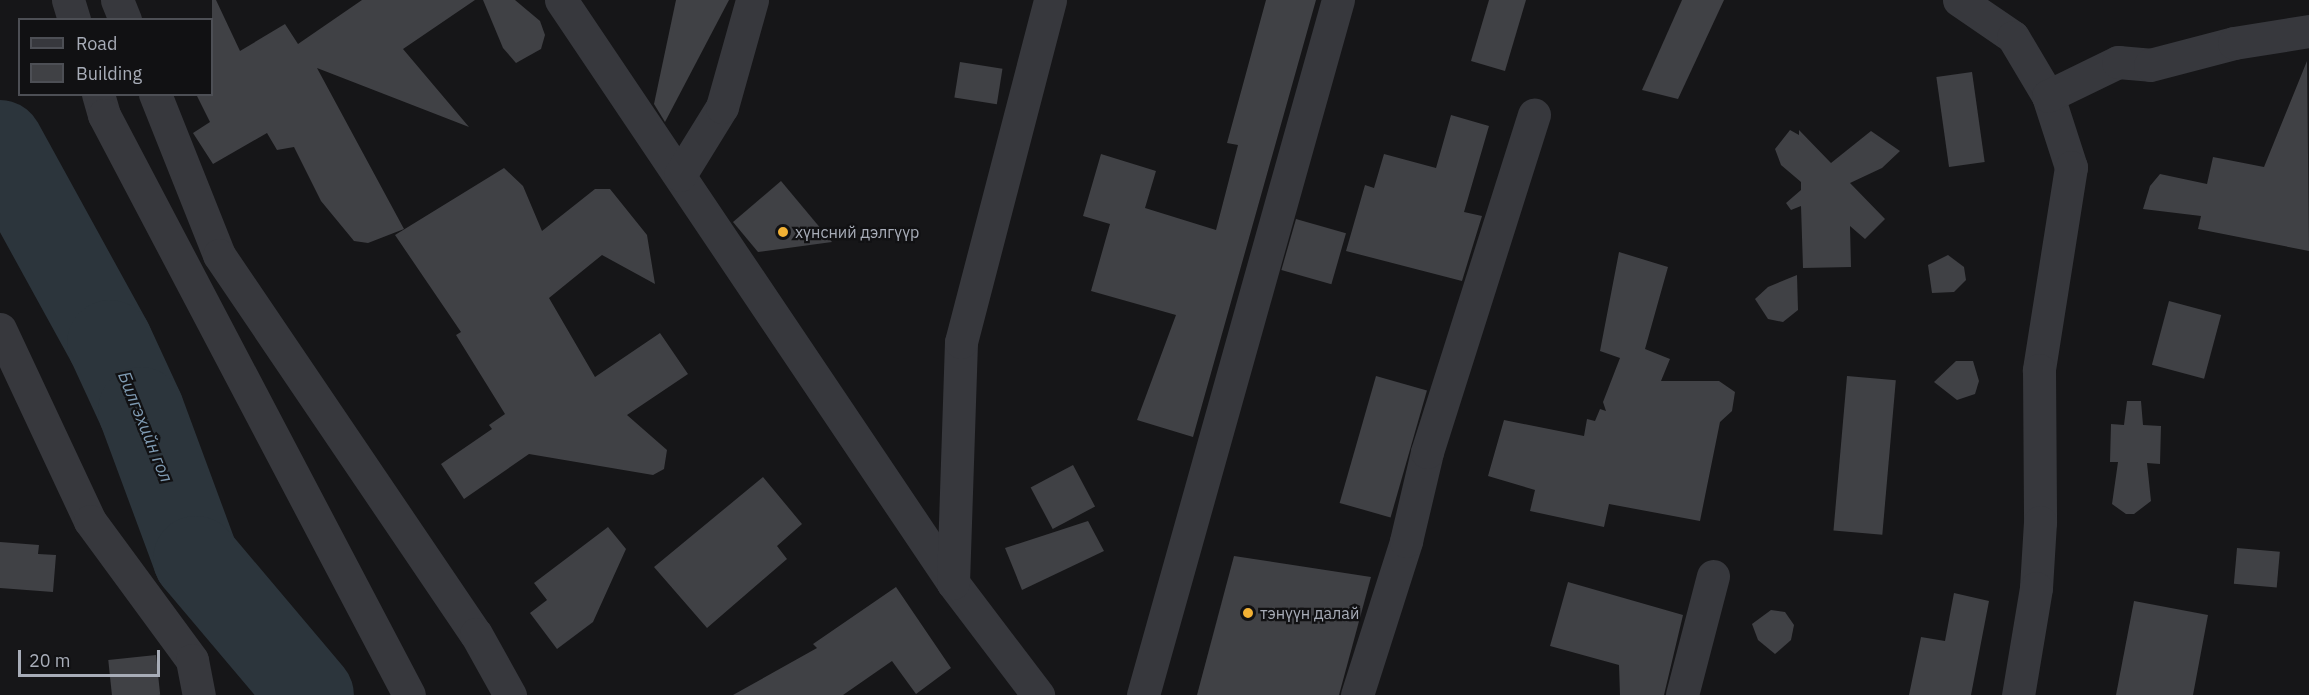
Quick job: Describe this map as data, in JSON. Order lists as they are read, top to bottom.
{
  "water": ["Билгэхийн гол"],
  "places": ["хүнсний дэлгүүр", "тэнүүн далай"],
  "legend": ["Road", "Building"],
  "scale_bar": "20 m"
}
